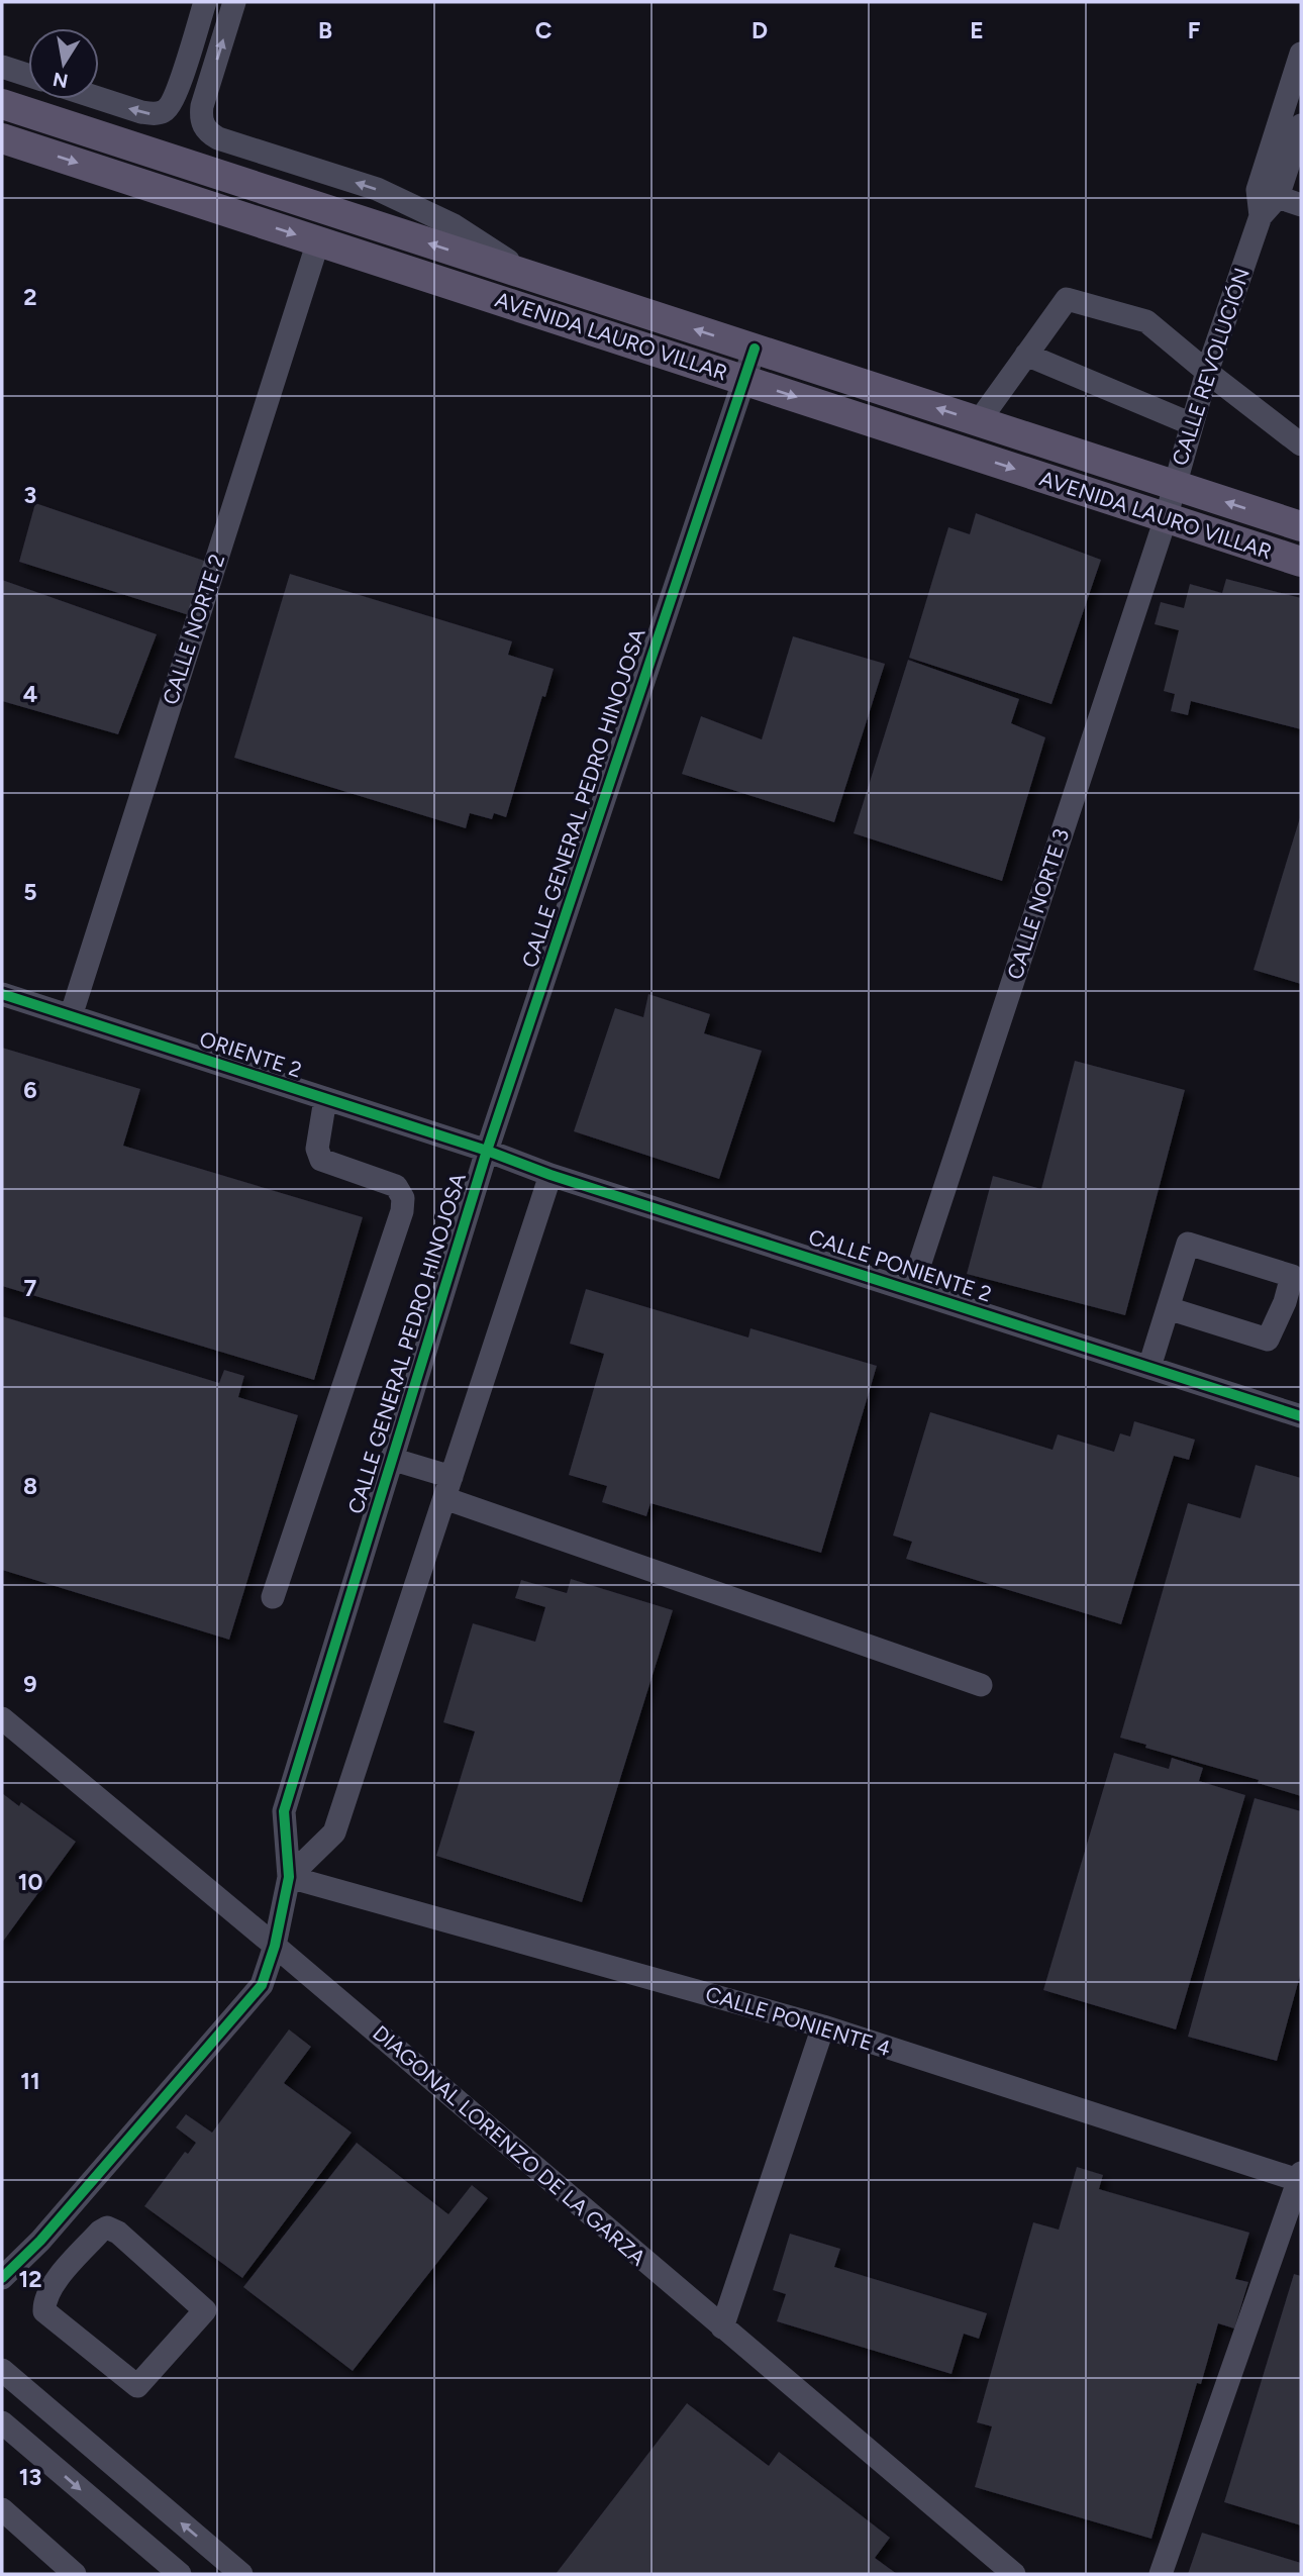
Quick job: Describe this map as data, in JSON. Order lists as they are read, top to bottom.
{
  "streets": {
    "main road": ["AVENIDA LAURO VILLAR"],
    "street": [
      "CALLE REVOLUCIÓN",
      "CALLE NORTE 2",
      "CALLE GENERAL PEDRO HINOJOSA",
      "CALLE NORTE 3",
      "ORIENTE 2",
      "CALLE PONIENTE 2",
      "CALLE PONIENTE 4",
      "DIAGONAL LORENZO DE LA GARZA"
    ]
  },
  "crossings": [
    ["AVENIDA LAURO VILLAR", "CALLE REVOLUCIÓN"],
    ["AVENIDA LAURO VILLAR", "CALLE NORTE 2"],
    ["AVENIDA LAURO VILLAR", "CALLE GENERAL PEDRO HINOJOSA"],
    ["AVENIDA LAURO VILLAR", "CALLE NORTE 3"],
    ["CALLE REVOLUCIÓN", "CALLE NORTE 3"],
    ["CALLE NORTE 2", "ORIENTE 2"],
    ["CALLE GENERAL PEDRO HINOJOSA", "ORIENTE 2"],
    ["CALLE GENERAL PEDRO HINOJOSA", "CALLE PONIENTE 2"],
    ["CALLE GENERAL PEDRO HINOJOSA", "CALLE PONIENTE 4"],
    ["CALLE GENERAL PEDRO HINOJOSA", "DIAGONAL LORENZO DE LA GARZA"],
    ["CALLE NORTE 3", "CALLE PONIENTE 2"],
    ["ORIENTE 2", "CALLE PONIENTE 2"]
  ],
  "north": "bottom",
  "grid": {
    "columns": [
      "B",
      "C",
      "D",
      "E",
      "F"
    ],
    "rows": [
      "2",
      "3",
      "4",
      "5",
      "6",
      "7",
      "8",
      "9",
      "10",
      "11",
      "12",
      "13"
    ]
  }
}
